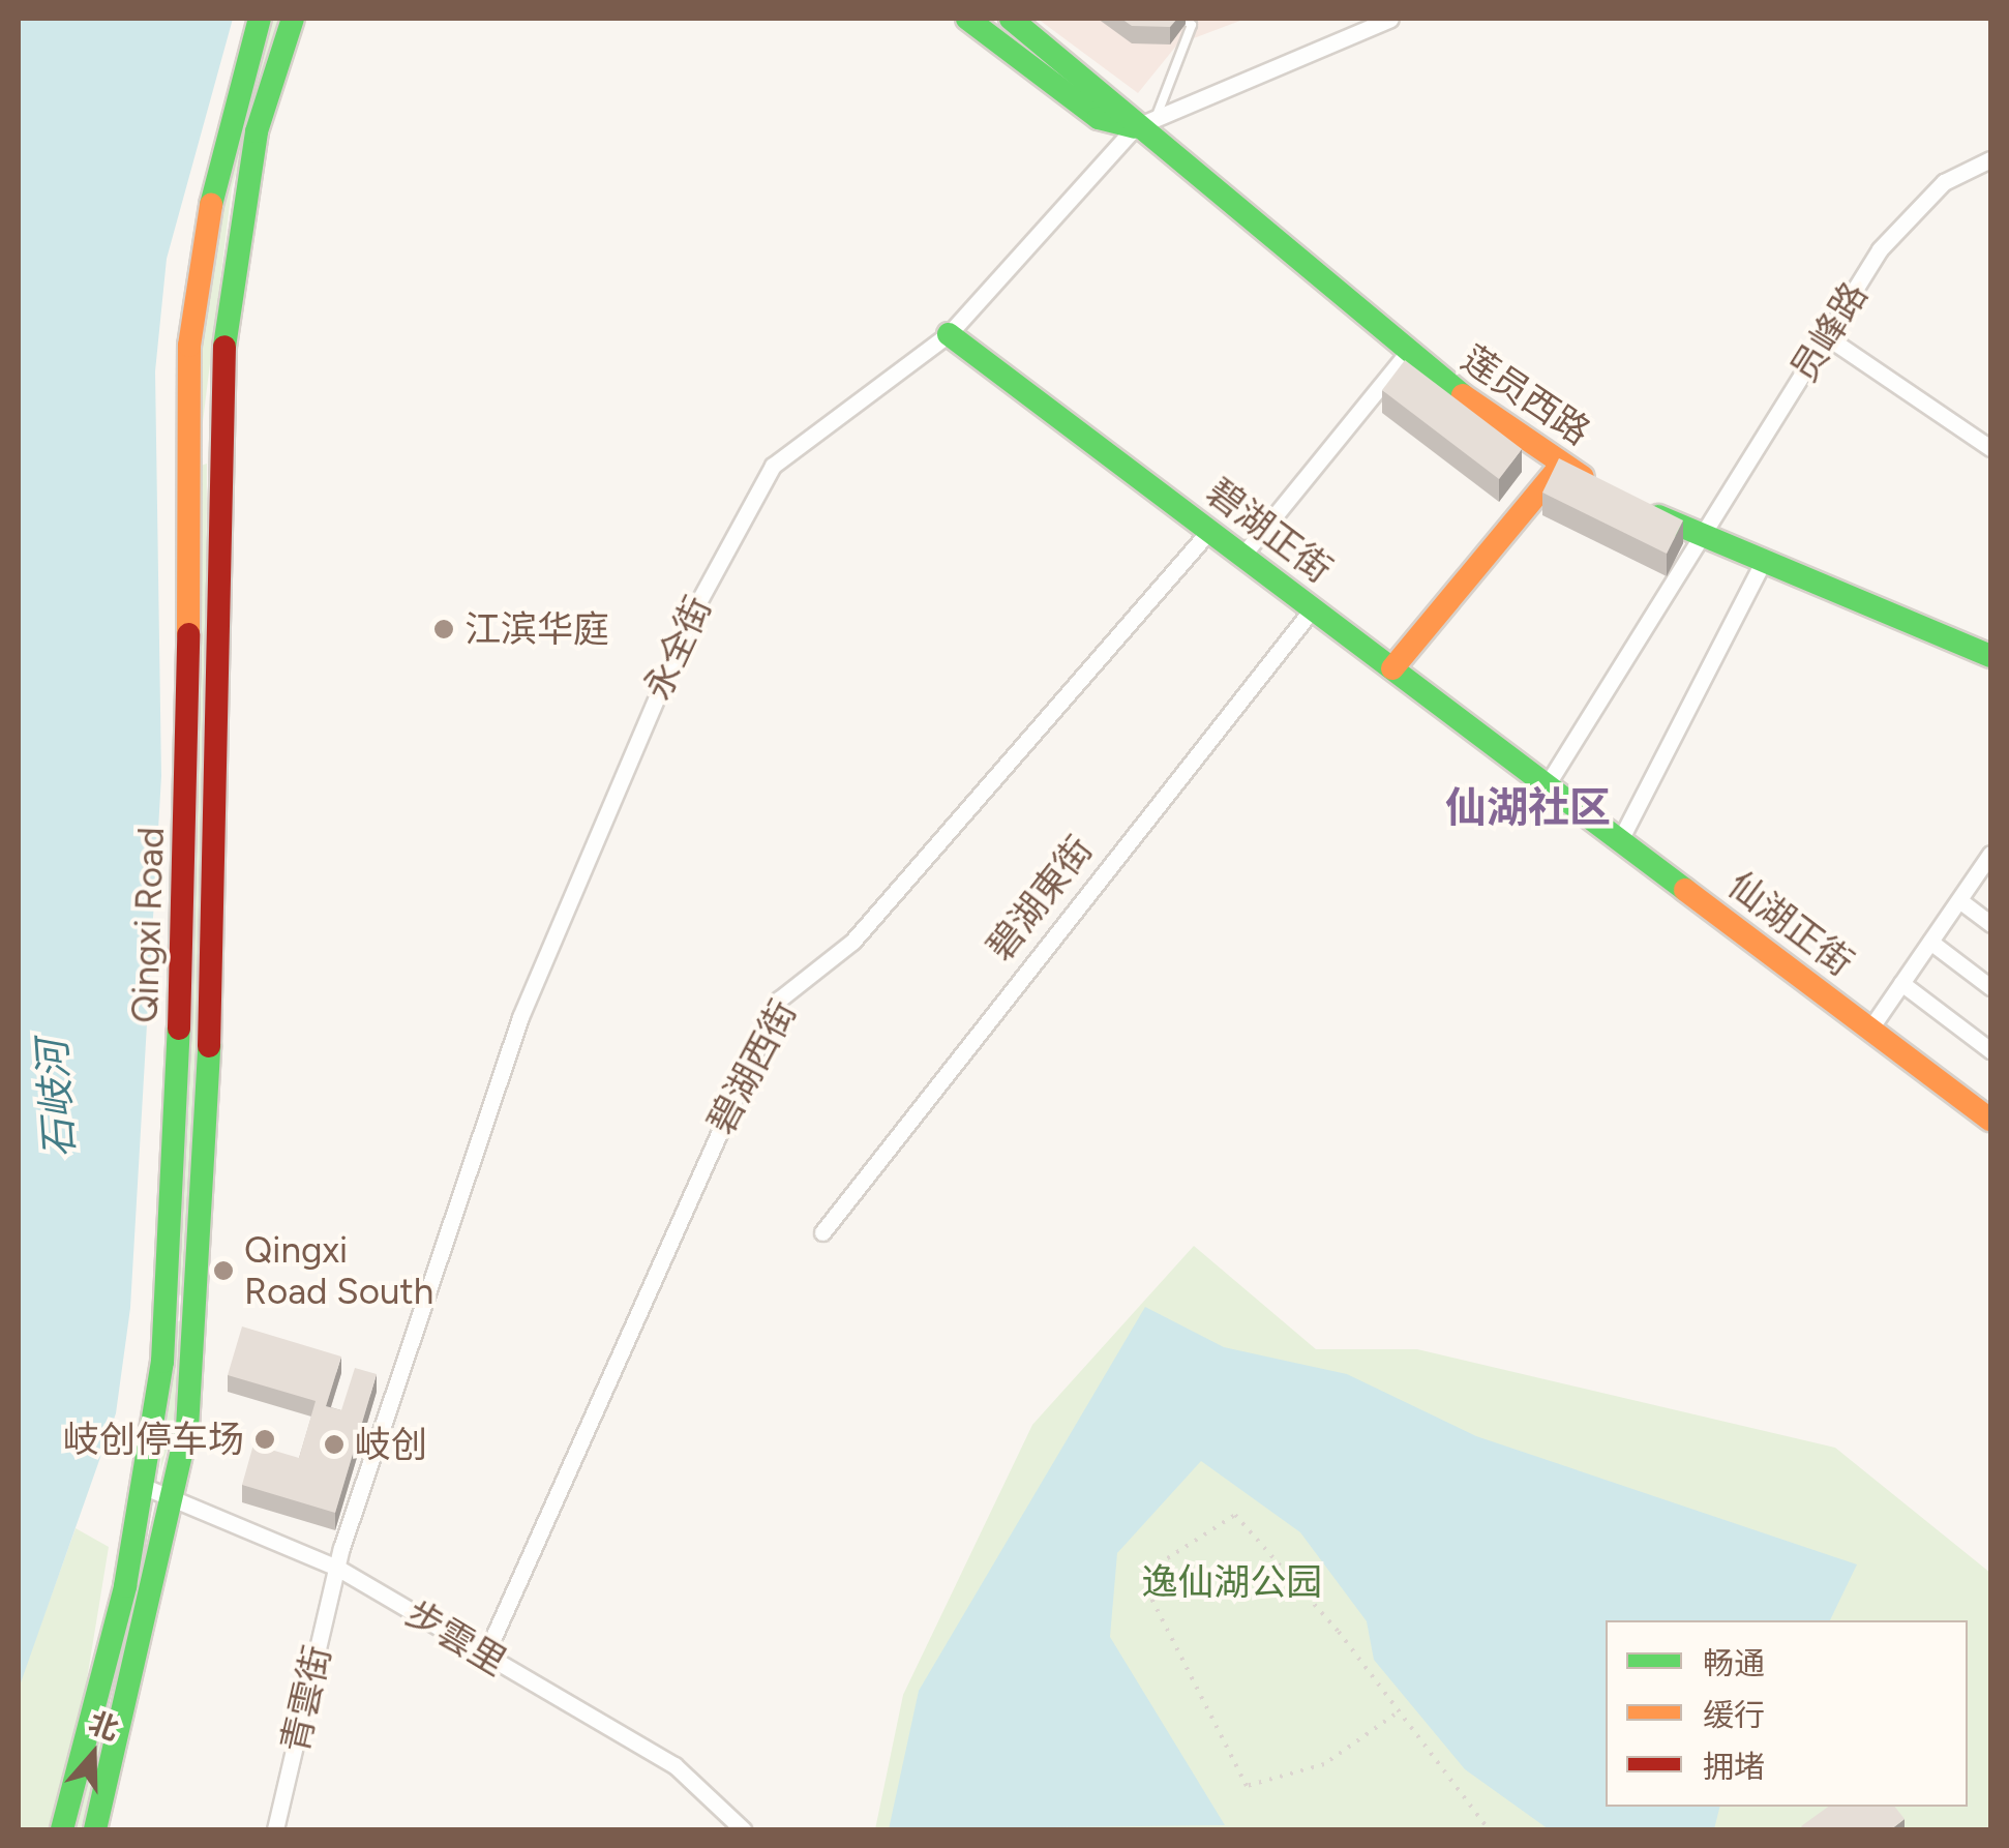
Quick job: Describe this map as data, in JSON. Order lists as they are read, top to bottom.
{
  "streets": {
    "main road": [
      "莲员西路",
      "碧湖正街",
      "仙湖正街",
      "Qingxi Road"
    ],
    "street": [
      "员峰路",
      "永全街",
      "碧湖東街",
      "碧湖西街",
      "步雲里",
      "青雲街"
    ]
  },
  "crossings": [
    ["员峰路", "莲员西路"],
    ["员峰路", "碧湖正街"],
    ["员峰路", "仙湖正街"],
    ["莲员西路", "永全街"],
    ["碧湖正街", "永全街"],
    ["碧湖正街", "碧湖東街"],
    ["碧湖正街", "仙湖正街"],
    ["碧湖正街", "碧湖西街"],
    ["永全街", "步雲里"],
    ["永全街", "青雲街"],
    ["Qingxi Road", "步雲里"],
    ["碧湖西街", "步雲里"],
    ["步雲里", "青雲街"]
  ],
  "districts": ["仙湖社区"],
  "water": ["石岐河"],
  "parks": ["逸仙湖公园"],
  "places": [
    "江滨华庭",
    "Qingxi Road South",
    "岐创停车场",
    "岐创"
  ],
  "legend": ["畅通", "缓行", "拥堵"],
  "north": "top"
}
